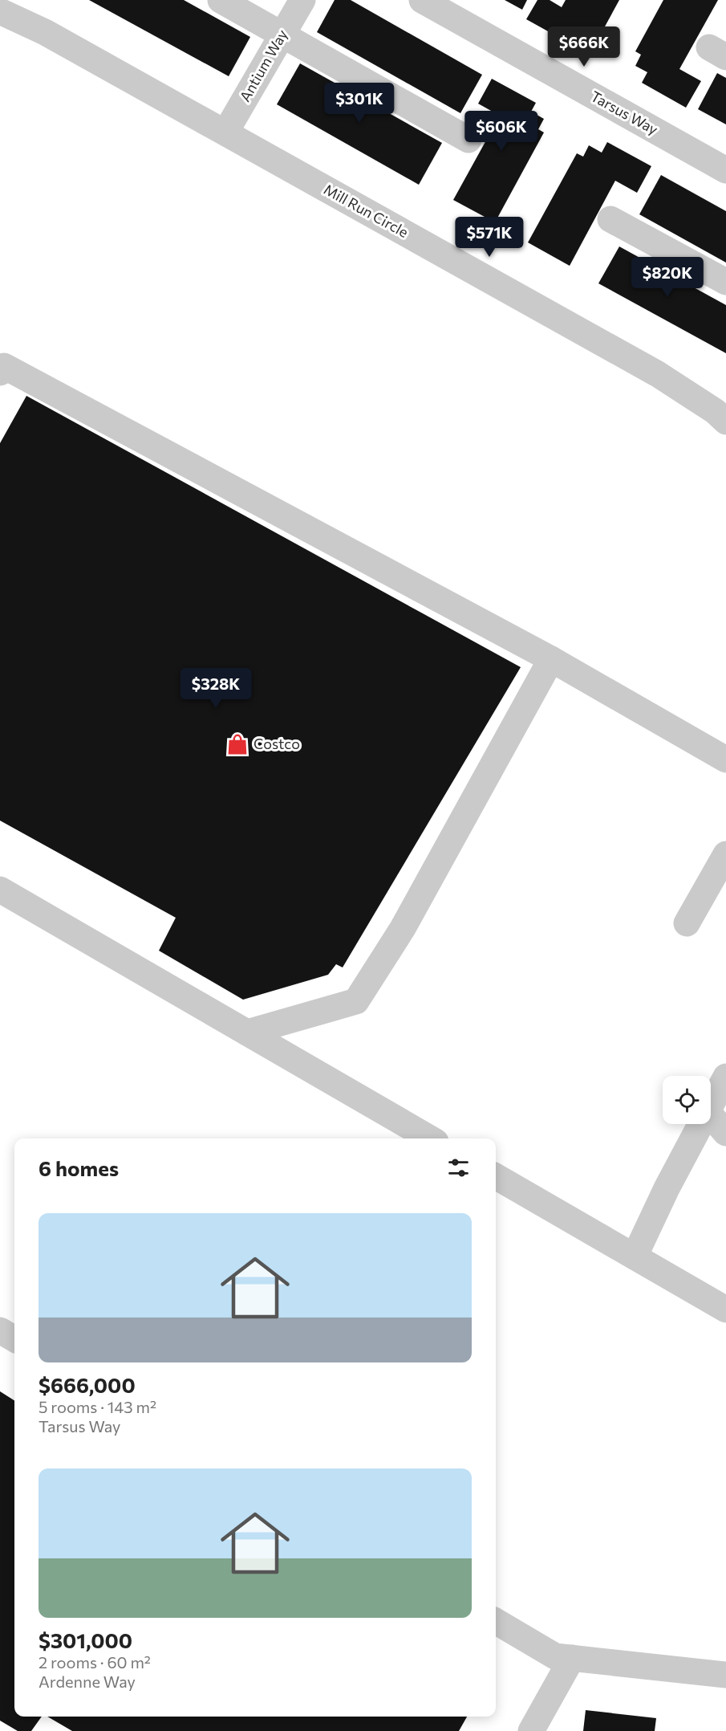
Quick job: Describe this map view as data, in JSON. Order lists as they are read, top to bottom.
{
  "streets": {
    "street": ["Antium Way", "Tarsus Way", "Mill Run Circle"]
  },
  "crossings": [
    ["Antium Way", "Mill Run Circle"]
  ],
  "places": {
    "shop": ["Costco"]
  },
  "page": {
    "price": [
      "$666K",
      "$301K",
      "$606K",
      "$571K",
      "$820K",
      "$328K"
    ],
    "heading": "6 homes",
    "list": [
      {
        "name": "$666,000",
        "note": "5 rooms · 143 m² · Tarsus Way"
      },
      {
        "name": "$301,000",
        "note": "2 rooms · 60 m² · Ardenne Way"
      }
    ]
  }
}
